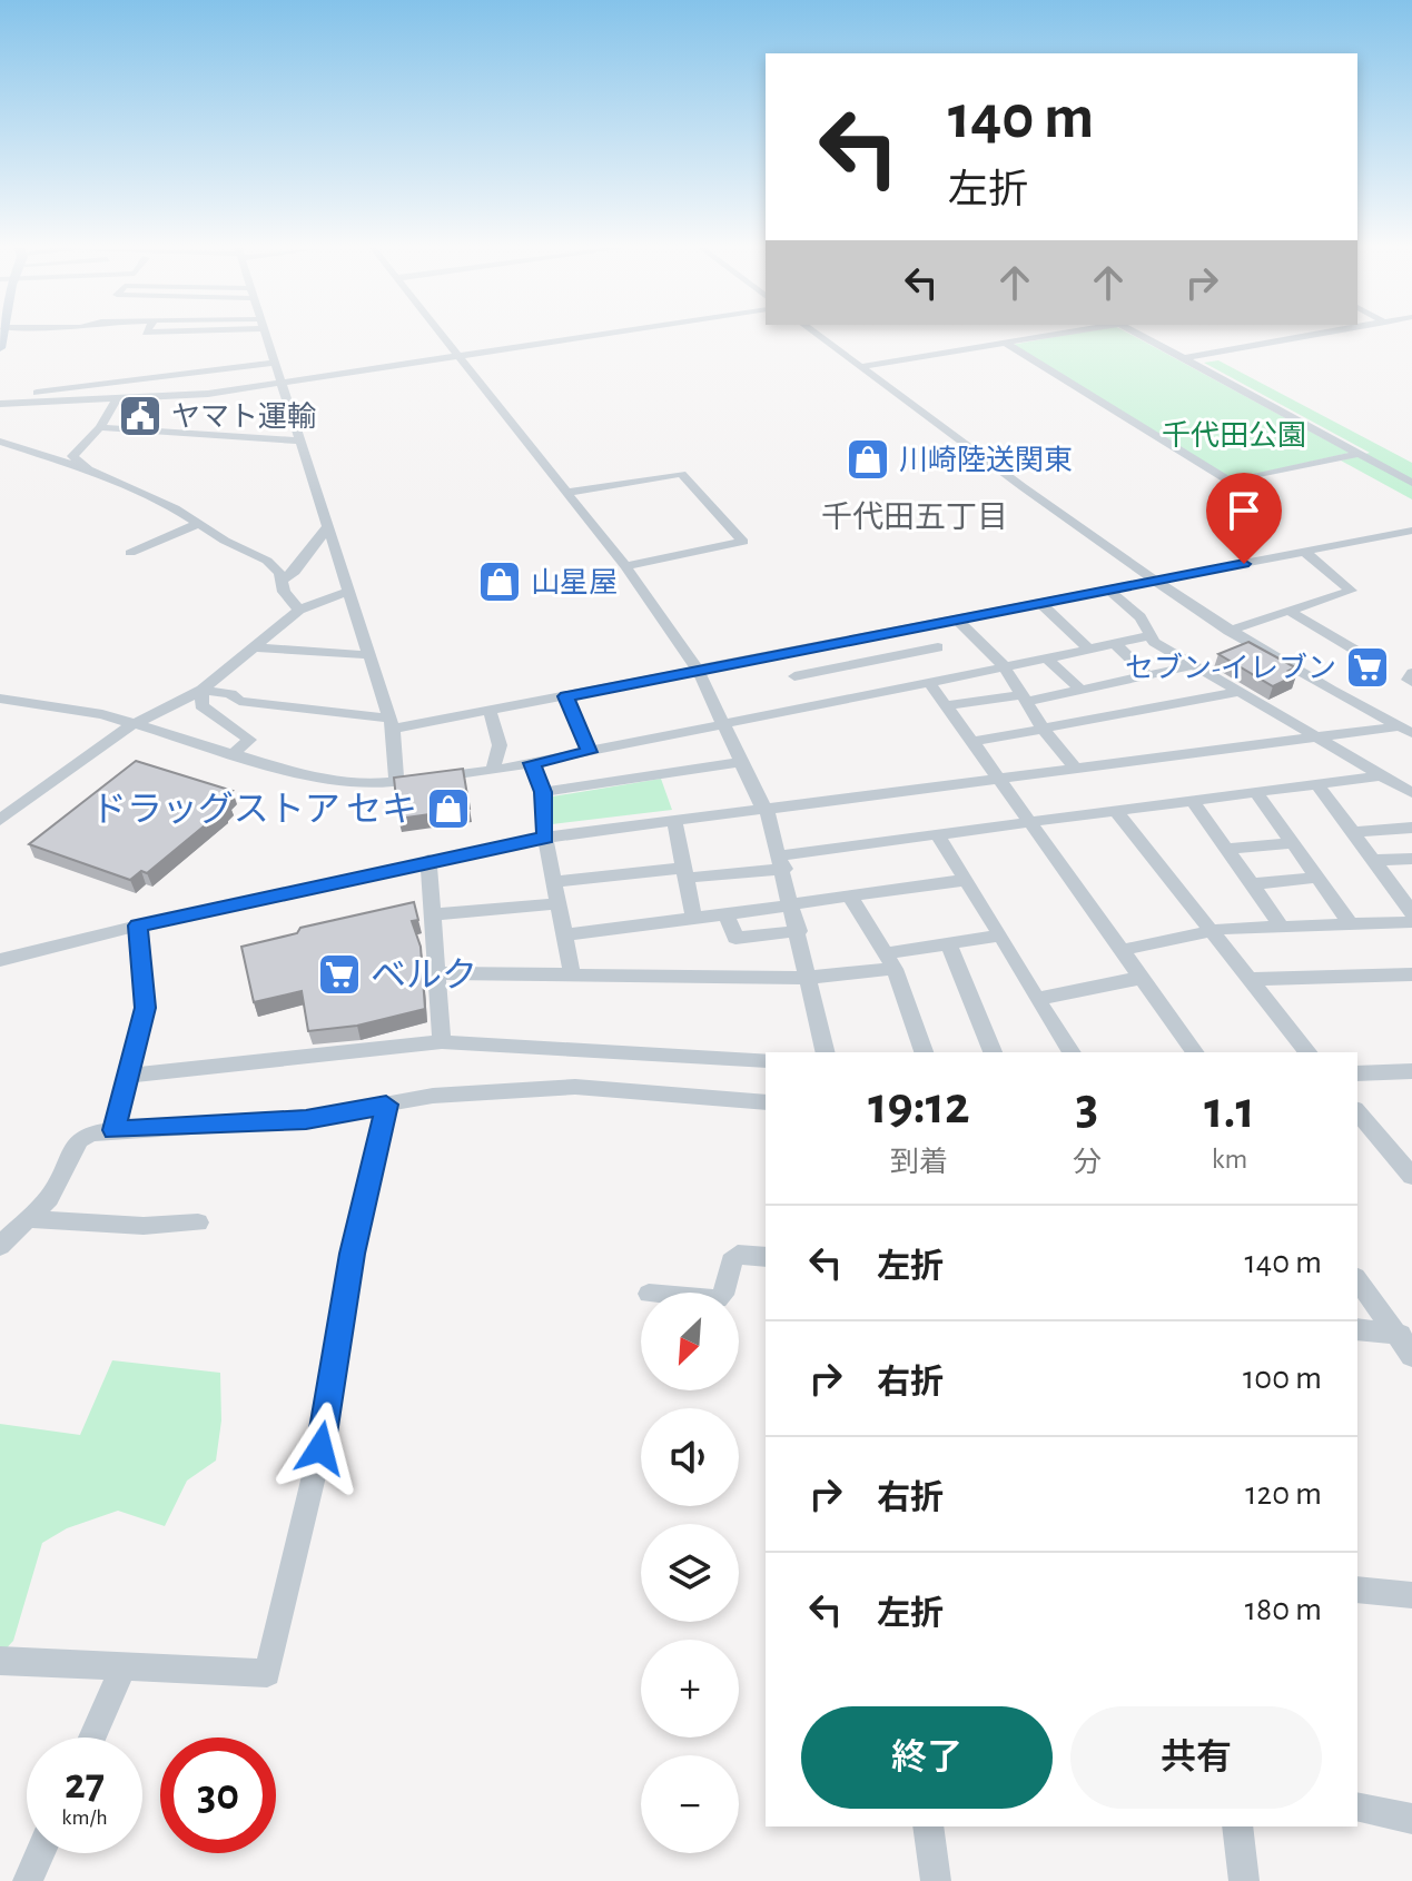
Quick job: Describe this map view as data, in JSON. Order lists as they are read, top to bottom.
{
  "districts": ["千代田五丁目"],
  "parks": ["千代田公園"],
  "places": {
    "public building": ["ヤマト運輸"],
    "shop": ["川崎陸送関東", "山星屋", "ドラッグストア セキ"],
    "supermarket": ["セブン-イレブン", "ベルク"]
  },
  "north": "bottom left",
  "page": {
    "turn": ["140 m", "左折"],
    "eta": [
      "19:12",
      "到着",
      "3",
      "分",
      "1.1",
      "km"
    ],
    "list": [
      {
        "name": "左折",
        "value": "140 m"
      },
      {
        "name": "右折",
        "value": "100 m"
      },
      {
        "name": "右折",
        "value": "120 m"
      },
      {
        "name": "左折",
        "value": "180 m"
      }
    ],
    "map_buttons": ["+", "−"],
    "buttons": ["終了", "共有"],
    "speed": "27 km/h",
    "limit": "30"
  }
}
